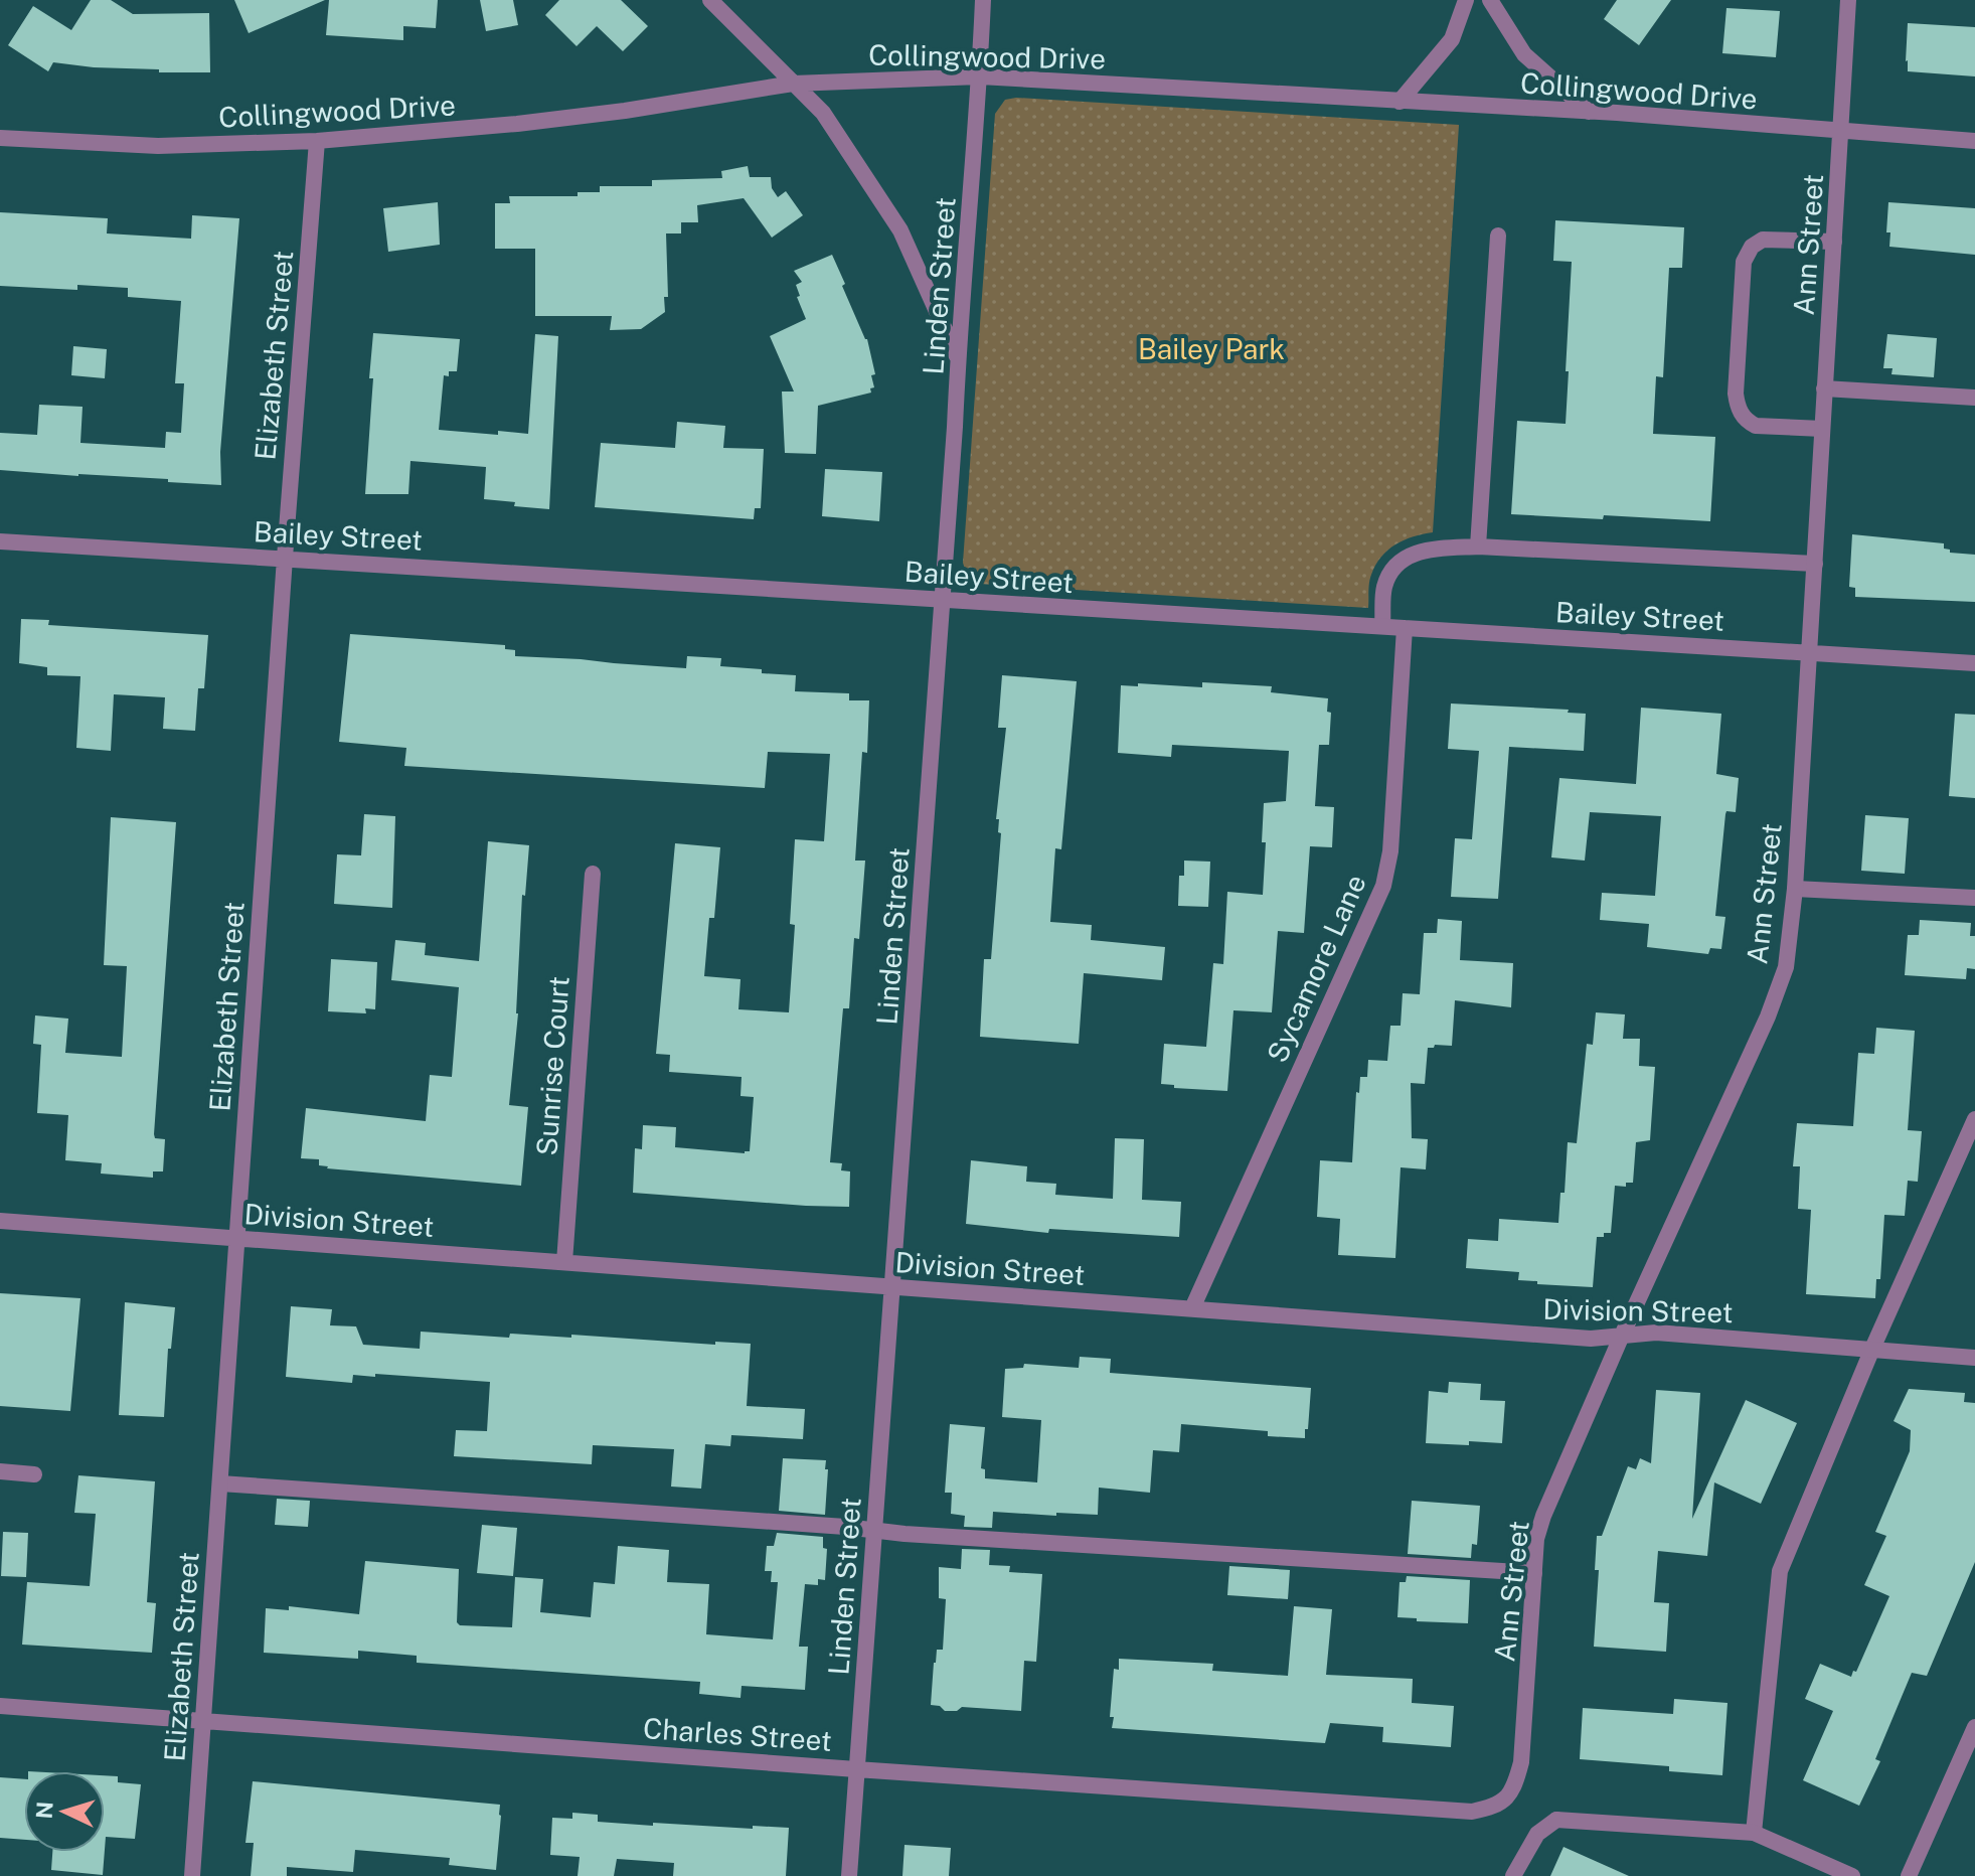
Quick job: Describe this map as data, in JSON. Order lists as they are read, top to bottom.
{
  "streets": {
    "street": [
      "Collingwood Drive",
      "Ann Street",
      "Linden Street",
      "Elizabeth Street",
      "Bailey Street",
      "Sycamore Lane",
      "Sunrise Court",
      "Division Street",
      "Charles Street"
    ]
  },
  "crossings": [
    ["Collingwood Drive", "Ann Street"],
    ["Collingwood Drive", "Linden Street"],
    ["Collingwood Drive", "Elizabeth Street"],
    ["Ann Street", "Bailey Street"],
    ["Ann Street", "Division Street"],
    ["Ann Street", "Charles Street"],
    ["Linden Street", "Bailey Street"],
    ["Linden Street", "Division Street"],
    ["Linden Street", "Charles Street"],
    ["Elizabeth Street", "Bailey Street"],
    ["Elizabeth Street", "Division Street"],
    ["Elizabeth Street", "Charles Street"],
    ["Bailey Street", "Sycamore Lane"],
    ["Sycamore Lane", "Division Street"],
    ["Sunrise Court", "Division Street"]
  ],
  "parks": ["Bailey Park"],
  "north": "left"
}
